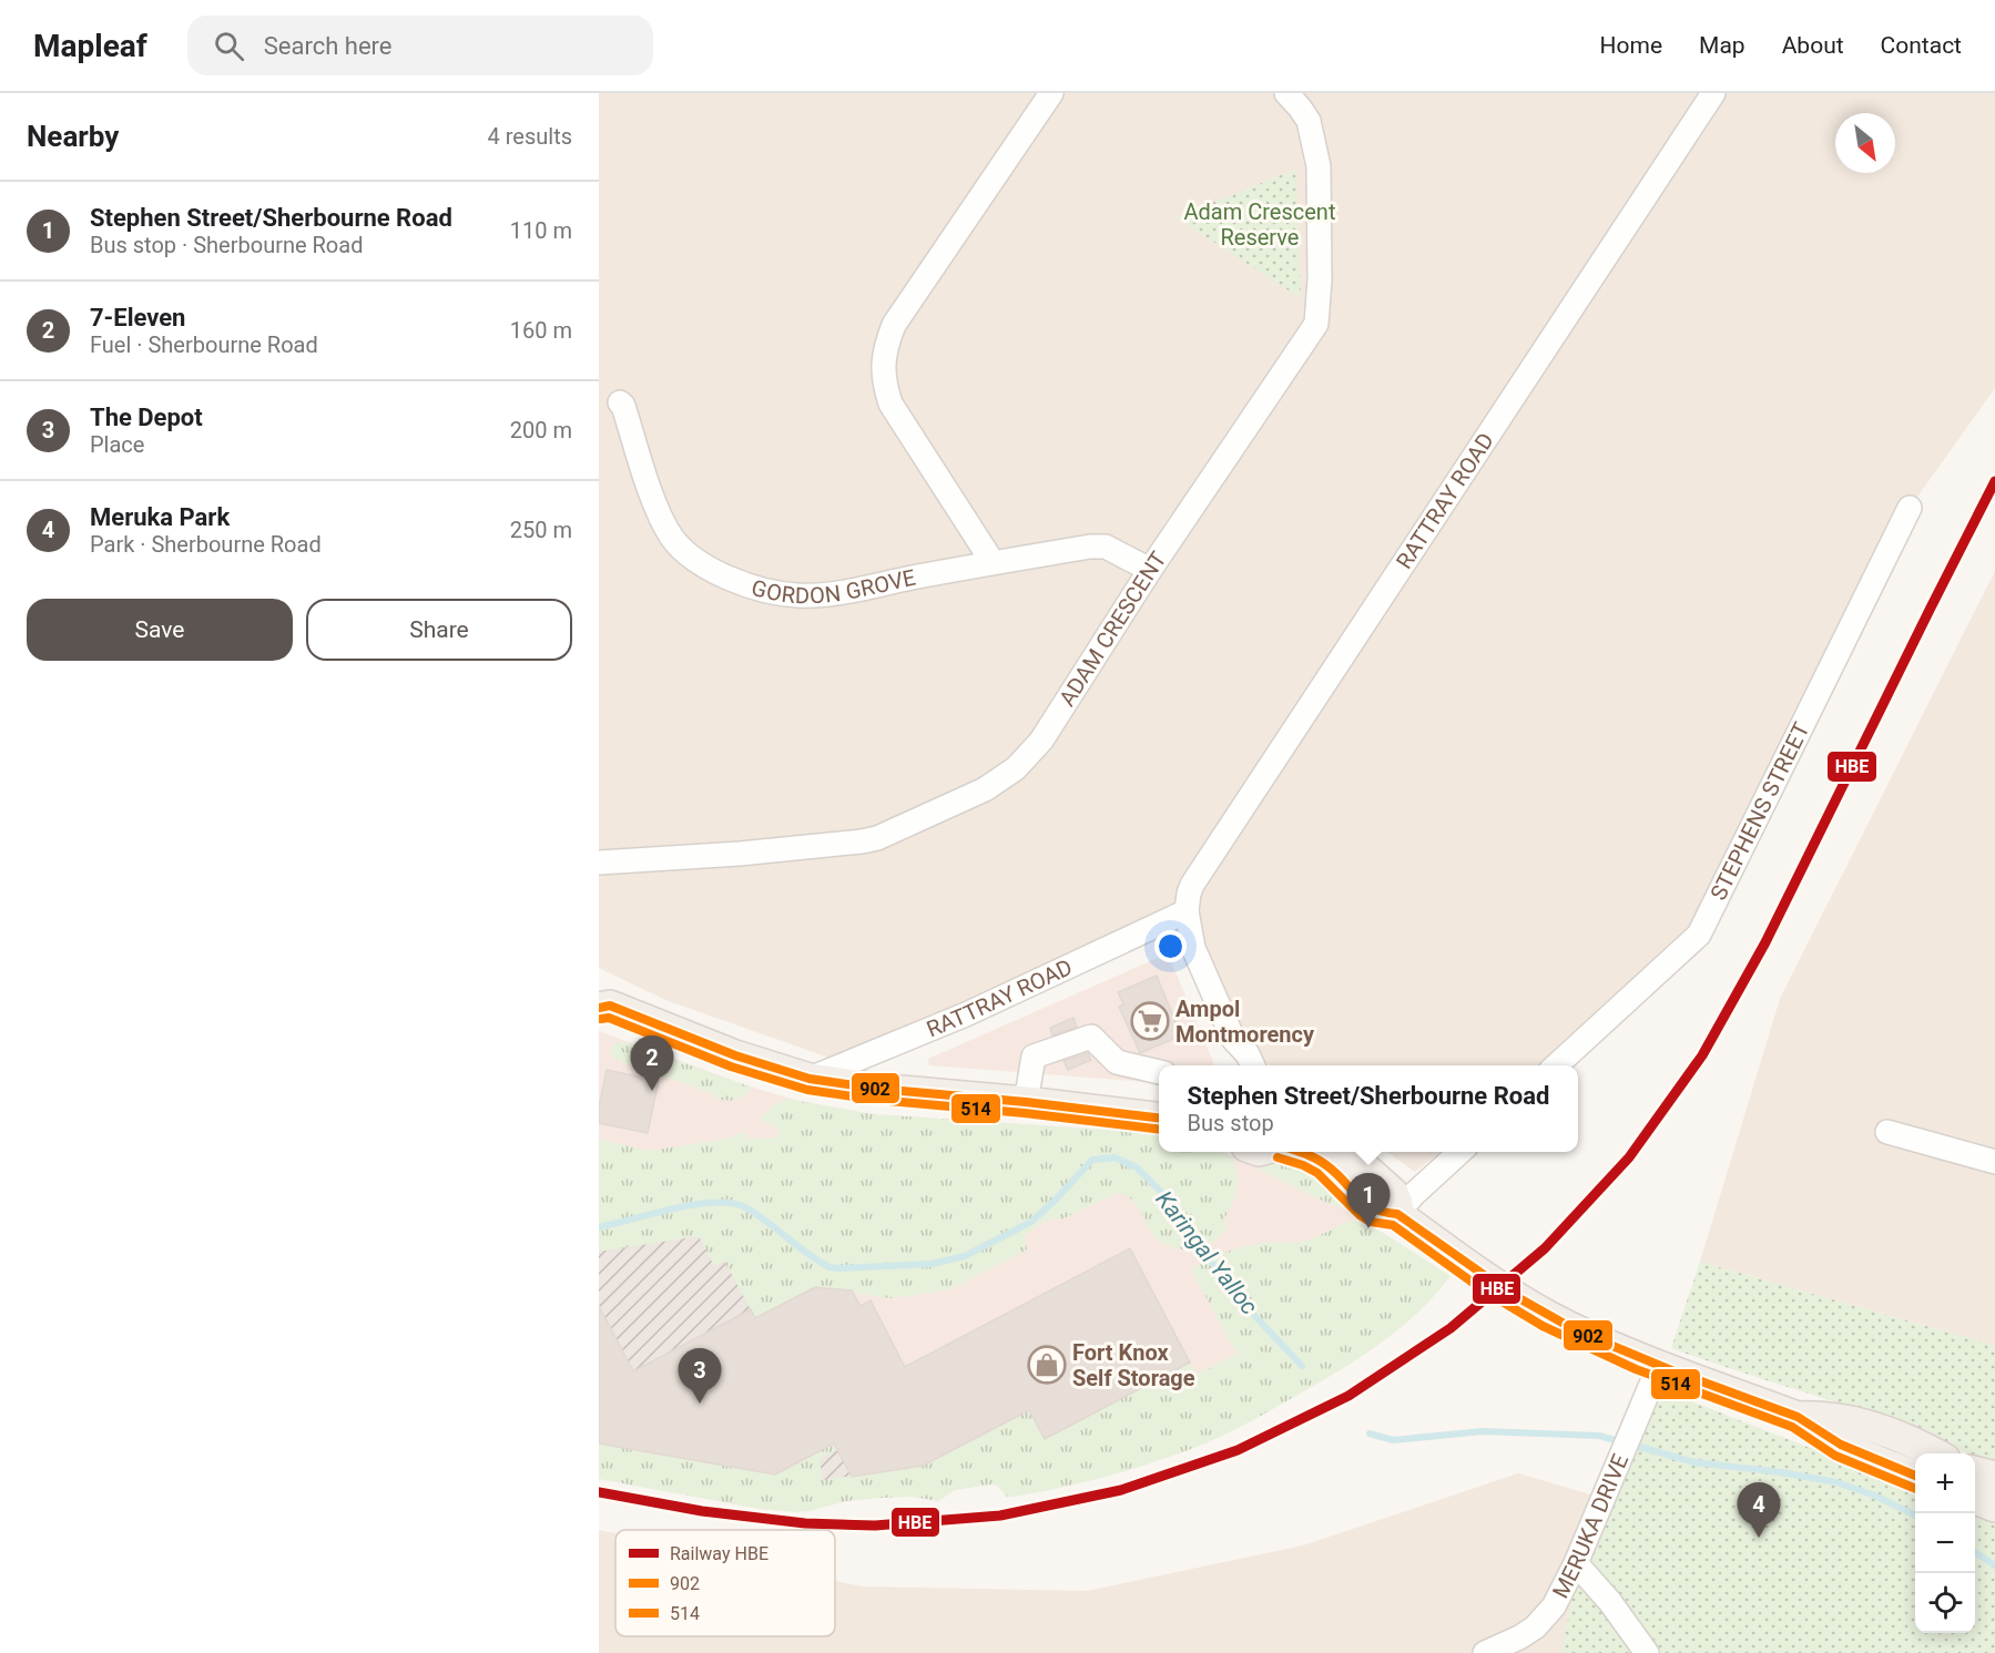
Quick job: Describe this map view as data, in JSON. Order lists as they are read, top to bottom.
{
  "streets": {
    "street": [
      "RATTRAY ROAD",
      "GORDON GROVE",
      "ADAM CRESCENT",
      "STEPHENS STREET",
      "MERUKA DRIVE"
    ]
  },
  "crossings": [
    ["GORDON GROVE", "ADAM CRESCENT"]
  ],
  "water": ["Karingal Yalloc"],
  "parks": ["Adam Crescent Reserve"],
  "places": {
    "supermarket": ["Ampol Montmorency"],
    "shop": ["Fort Knox Self Storage"]
  },
  "lines": ["rail line HBE", "transit line 902", "transit line 514"],
  "legend": ["Railway HBE", "902", "514"],
  "north": "bottom right",
  "page": {
    "header": "Mapleaf",
    "search": "Search here",
    "nav": [
      "Home",
      "Map",
      "About",
      "Contact"
    ],
    "heading": ["Nearby", "4 results"],
    "list": [
      {
        "mark": "1",
        "name": "Stephen Street/Sherbourne Road",
        "note": "Bus stop · Sherbourne Road",
        "value": "110 m"
      },
      {
        "mark": "2",
        "name": "7-Eleven",
        "note": "Fuel · Sherbourne Road",
        "value": "160 m"
      },
      {
        "mark": "3",
        "name": "The Depot",
        "note": "Place",
        "value": "200 m"
      },
      {
        "mark": "4",
        "name": "Meruka Park",
        "note": "Park · Sherbourne Road",
        "value": "250 m"
      }
    ],
    "buttons": ["Save", "Share"],
    "pins": [
      "2",
      "1",
      "3",
      "4"
    ],
    "popup": ["Stephen Street/Sherbourne Road", "Bus stop"],
    "map_buttons": ["+", "−"]
  }
}
